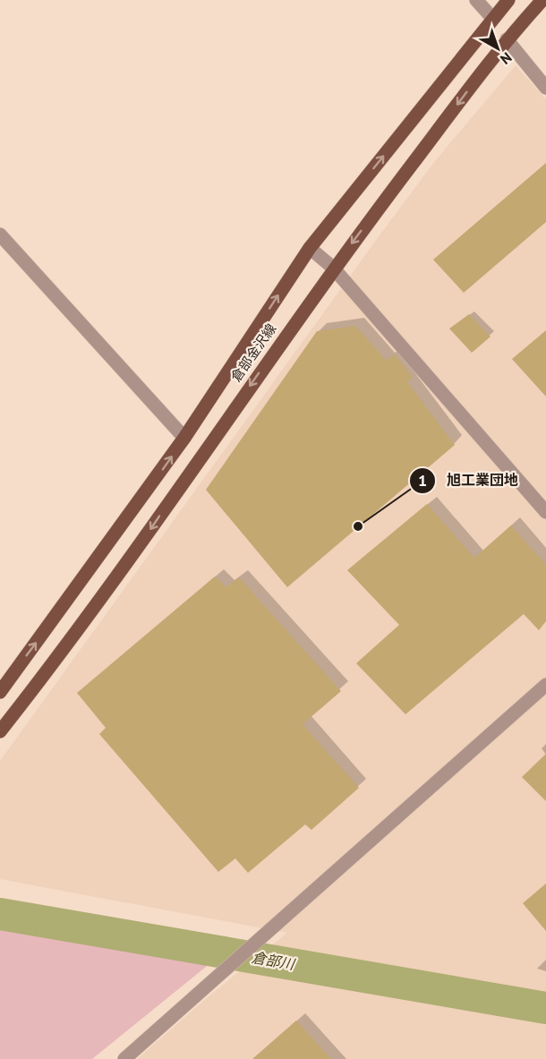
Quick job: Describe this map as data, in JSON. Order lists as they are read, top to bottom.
{
  "streets": {
    "main road": ["倉部金沢線"]
  },
  "water": ["倉部川"],
  "places": ["旭工業団地"],
  "north": "bottom right"
}
